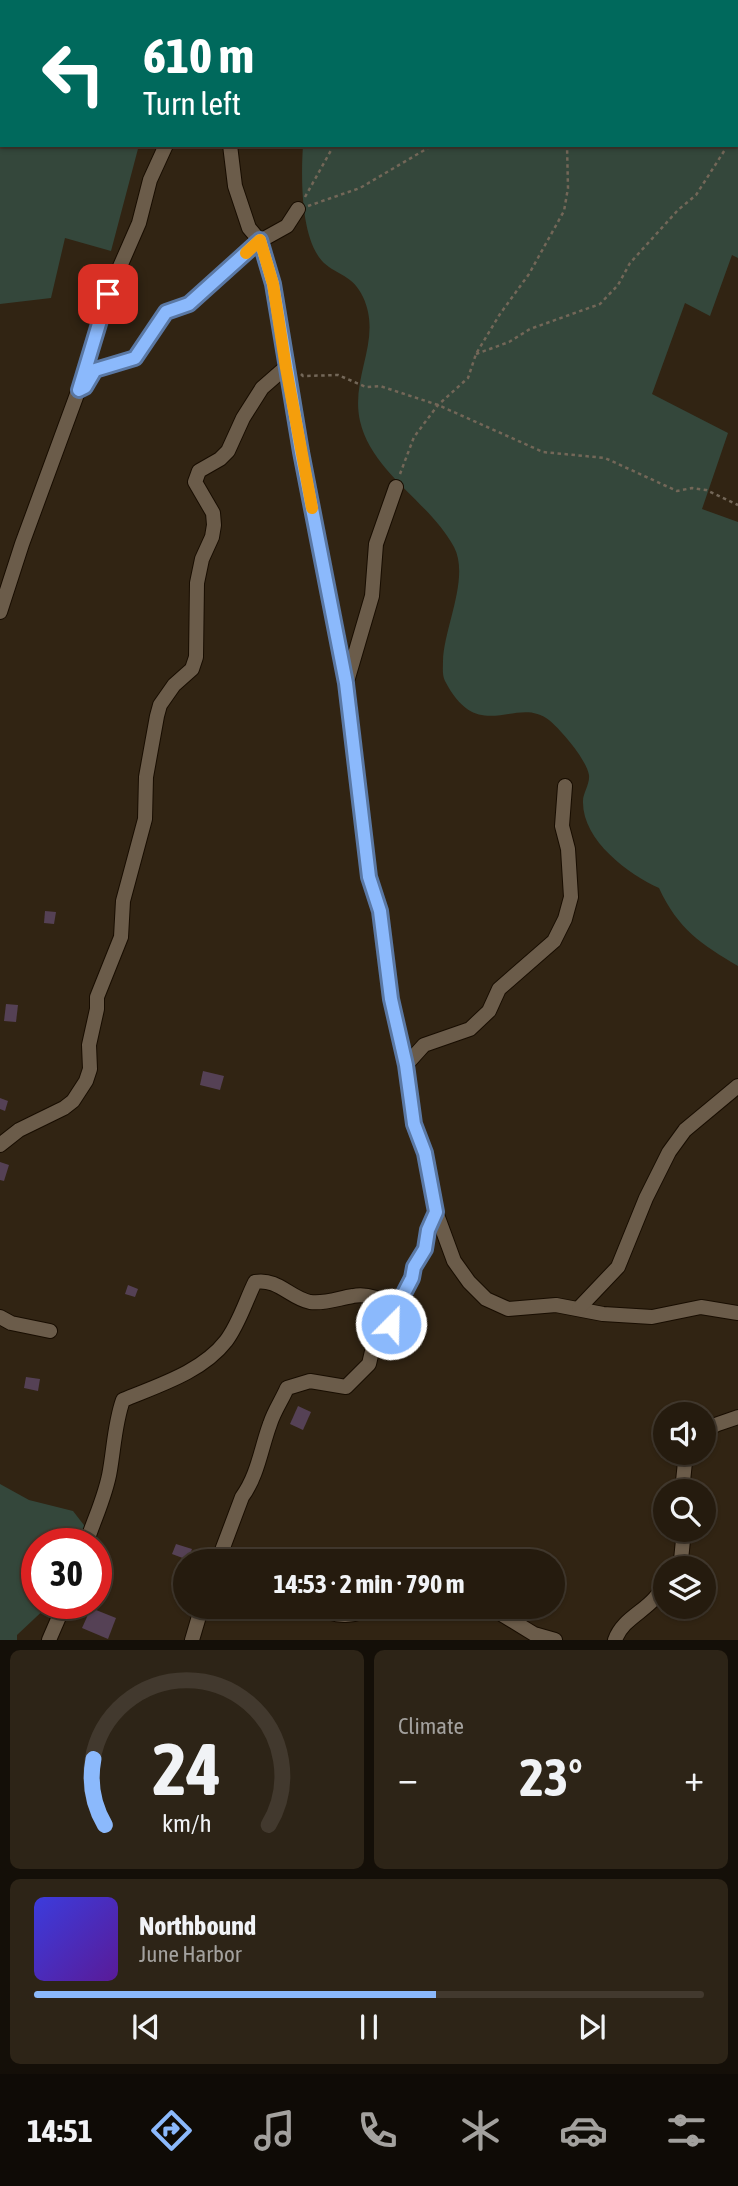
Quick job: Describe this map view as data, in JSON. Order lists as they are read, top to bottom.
{
  "page": {
    "turn": ["610 m", "Turn left"],
    "limit": "30",
    "trip": "14:53 · 2 min · 790 m",
    "tile": "Climate",
    "heat": ["−", "23°", "+"],
    "song": ["Northbound", "June Harbor"],
    "tabs": "14:51",
    "gauge": ["24", "km/h"]
  }
}
